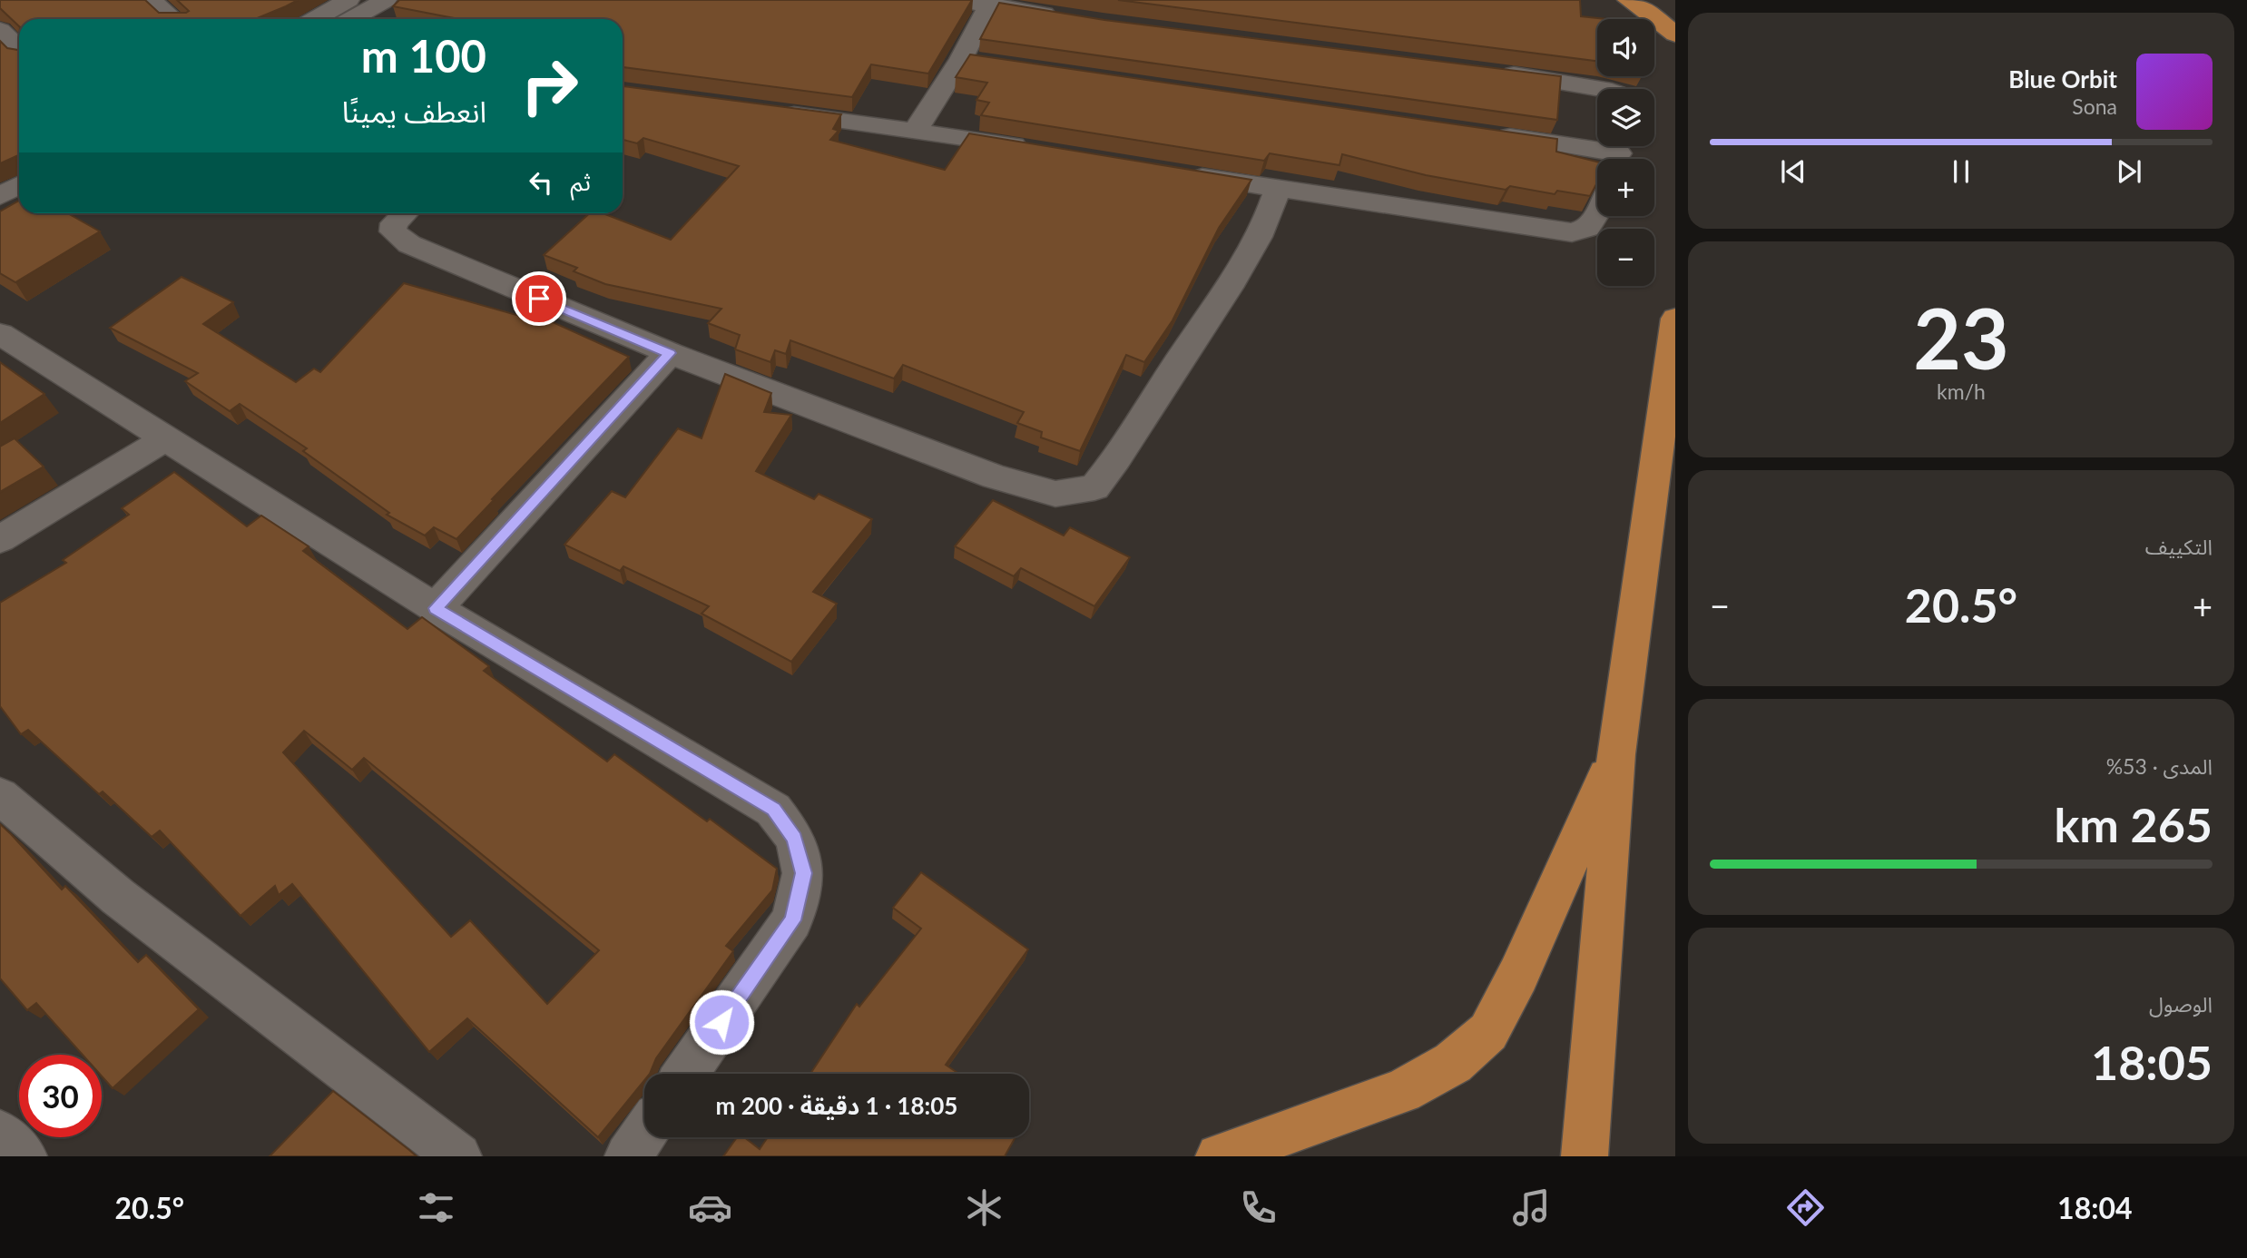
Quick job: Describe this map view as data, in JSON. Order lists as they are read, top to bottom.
{
  "page": {
    "map_buttons": ["+", "−"],
    "turn": ["100 m", "انعطف يمينًا"],
    "song": ["Blue Orbit", "Sona"],
    "then": "ثم",
    "tile": [
      ["23", "km/h"],
      "التكييف",
      ["المدى · 53%", "265 km"],
      ["الوصول", "18:05"]
    ],
    "heat": ["−", "20.5°", "+"],
    "limit": "30",
    "trip": "18:05 · 1 دقيقة · 200 m",
    "tabs": ["18:04", "20.5°"]
  }
}
